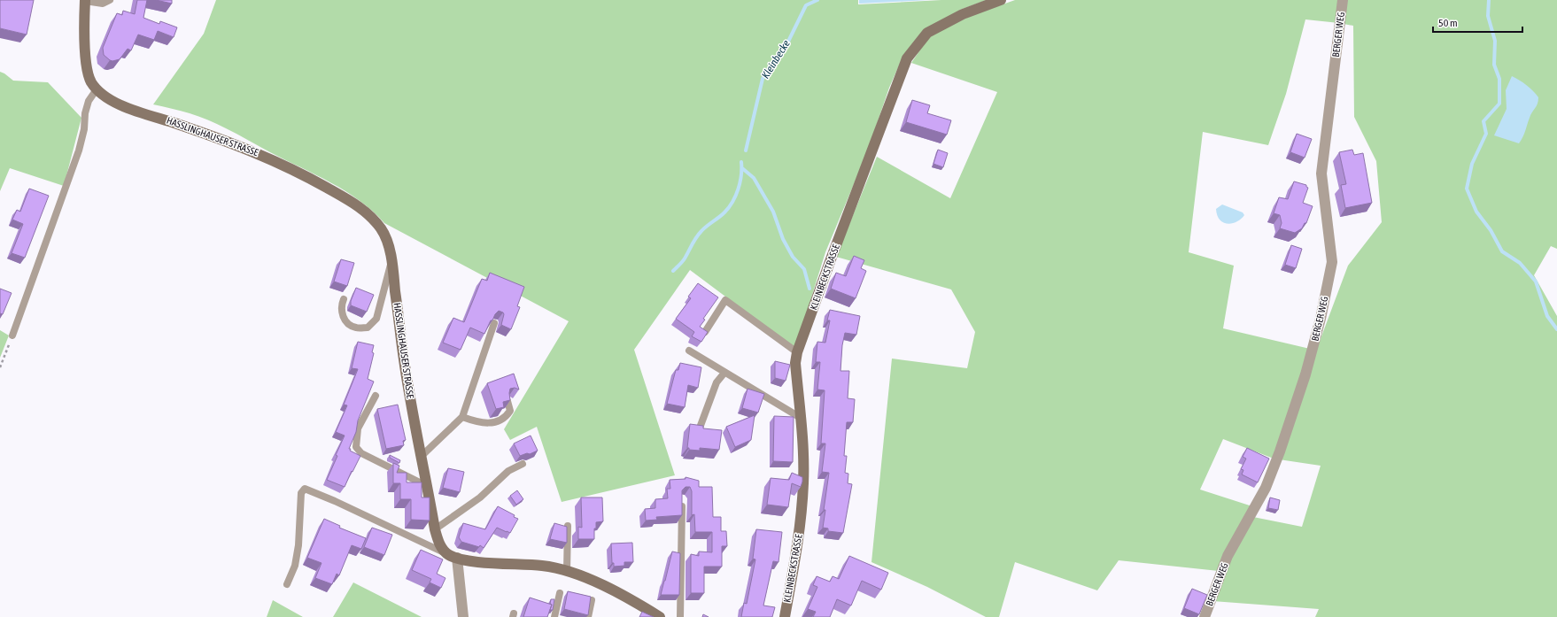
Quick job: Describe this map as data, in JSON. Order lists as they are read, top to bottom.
{
  "streets": {
    "main road": ["HASSLINGHAUSER STRASSE", "KLEINBECKSTRASSE"],
    "street": ["BERGER WEG"]
  },
  "water": ["Kleinbecke"],
  "scale_bar": "50 m"
}
